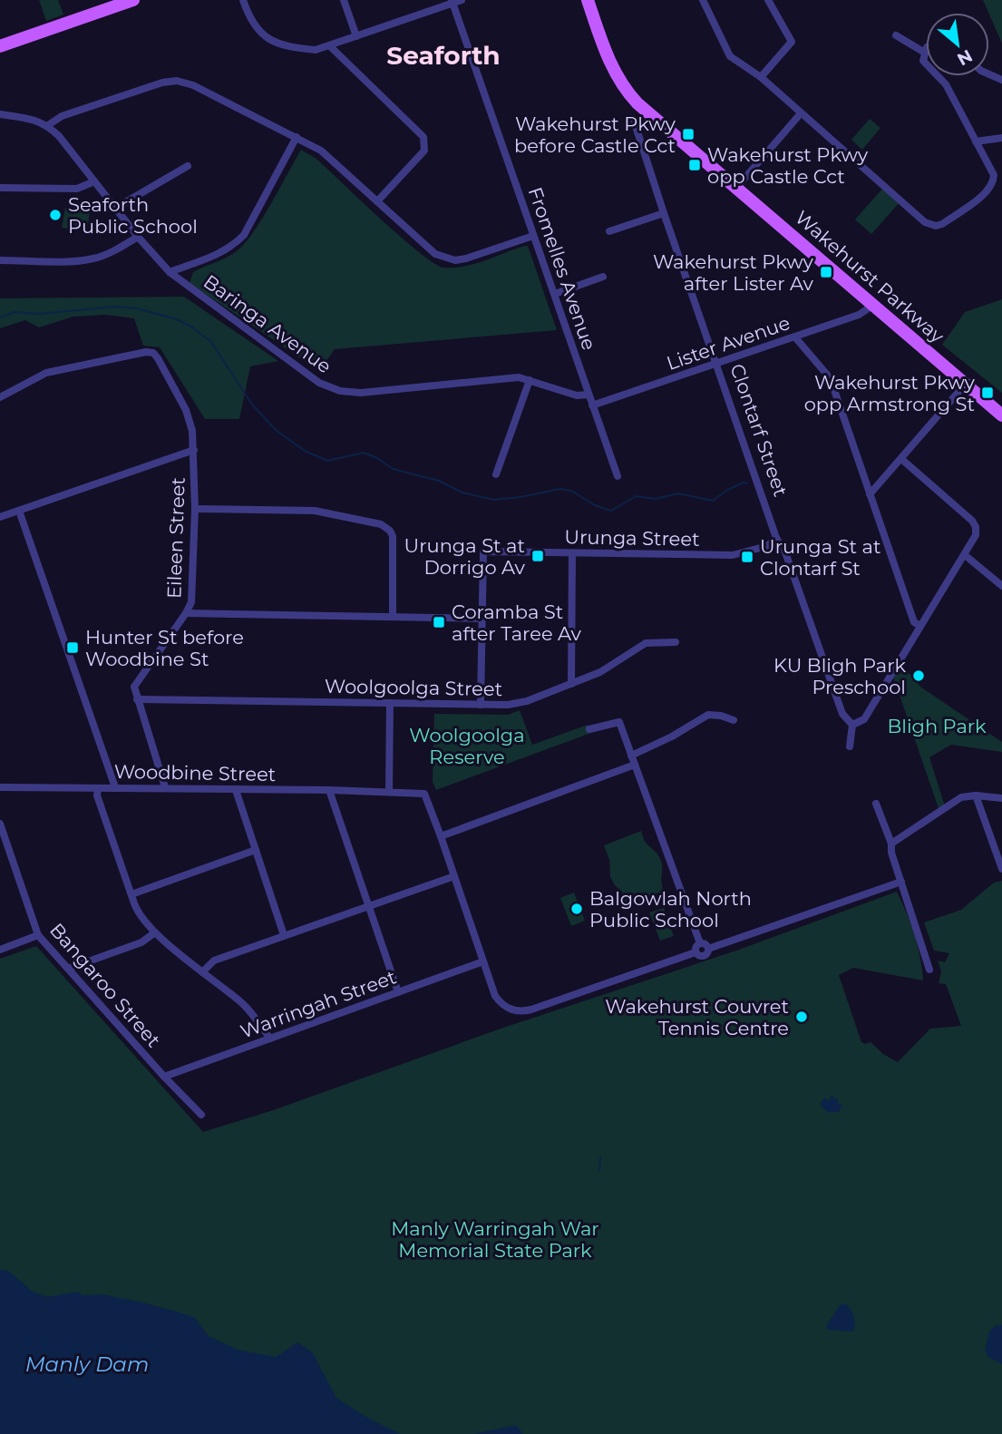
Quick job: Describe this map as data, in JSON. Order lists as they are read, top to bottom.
{
  "streets": {
    "main road": ["Wakehurst Parkway"],
    "street": [
      "Fromelles Avenue",
      "Baringa Avenue",
      "Lister Avenue",
      "Clontarf Street",
      "Eileen Street",
      "Urunga Street",
      "Woolgoolga Street",
      "Woodbine Street",
      "Bangaroo Street",
      "Warringah Street"
    ]
  },
  "crossings": [
    ["Fromelles Avenue", "Baringa Avenue"],
    ["Fromelles Avenue", "Lister Avenue"],
    ["Wakehurst Parkway", "Lister Avenue"],
    ["Lister Avenue", "Clontarf Street"],
    ["Clontarf Street", "Urunga Street"],
    ["Eileen Street", "Woolgoolga Street"],
    ["Bangaroo Street", "Warringah Street"]
  ],
  "districts": ["Seaforth"],
  "water": ["Manly Dam"],
  "parks": ["Bligh Park", "Woolgoolga Reserve", "Manly Warringah War Memorial State Park"],
  "places": {
    "transit": [
      "Wakehurst Pkwy before Castle Cct",
      "Wakehurst Pkwy opp Castle Cct",
      "Wakehurst Pkwy after Lister Av",
      "Wakehurst Pkwy opp Armstrong St",
      "Urunga St at Dorrigo Av",
      "Urunga St at Clontarf St",
      "Coramba St after Taree Av",
      "Hunter St before Woodbine St"
    ],
    "other": [
      "Seaforth Public School",
      "KU Bligh Park Preschool",
      "Balgowlah North Public School",
      "Wakehurst Couvret Tennis Centre"
    ]
  },
  "north": "bottom right"
}
